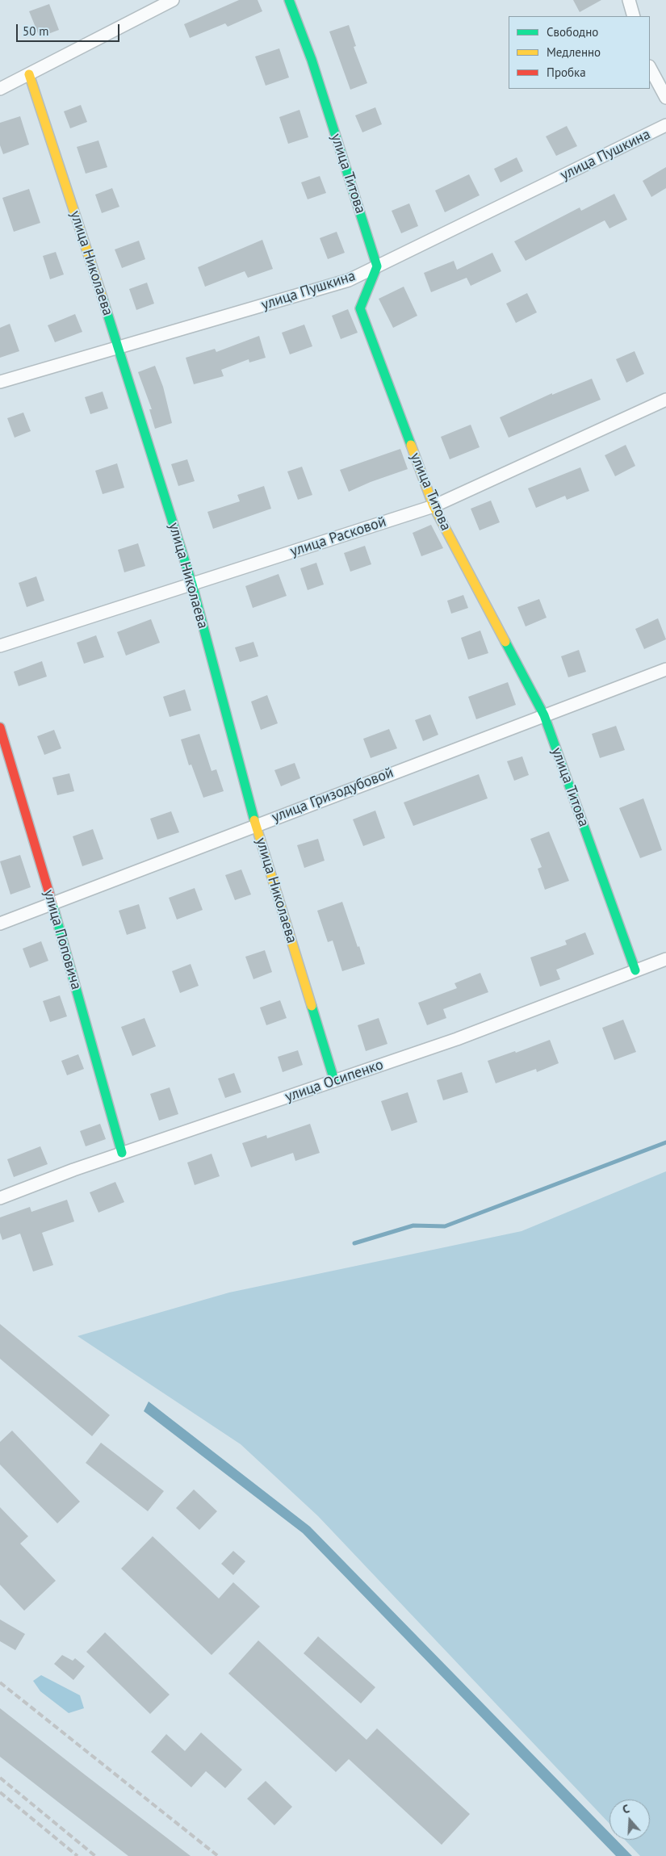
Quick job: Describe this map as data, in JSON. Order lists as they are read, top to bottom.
{
  "streets": {
    "street": [
      "улица Пушкина",
      "улица Титова",
      "улица Николаева",
      "улица Расковой",
      "улица Гризодубовой",
      "улица Поповича",
      "улица Осипенко"
    ]
  },
  "crossings": [
    ["улица Пушкина", "улица Титова"],
    ["улица Пушкина", "улица Николаева"],
    ["улица Титова", "улица Расковой"],
    ["улица Титова", "улица Гризодубовой"],
    ["улица Титова", "улица Осипенко"],
    ["улица Николаева", "улица Расковой"],
    ["улица Николаева", "улица Гризодубовой"],
    ["улица Николаева", "улица Осипенко"],
    ["улица Гризодубовой", "улица Поповича"],
    ["улица Поповича", "улица Осипенко"]
  ],
  "legend": ["Свободно", "Медленно", "Пробка"],
  "scale_bar": "50 m",
  "north": "top"
}
